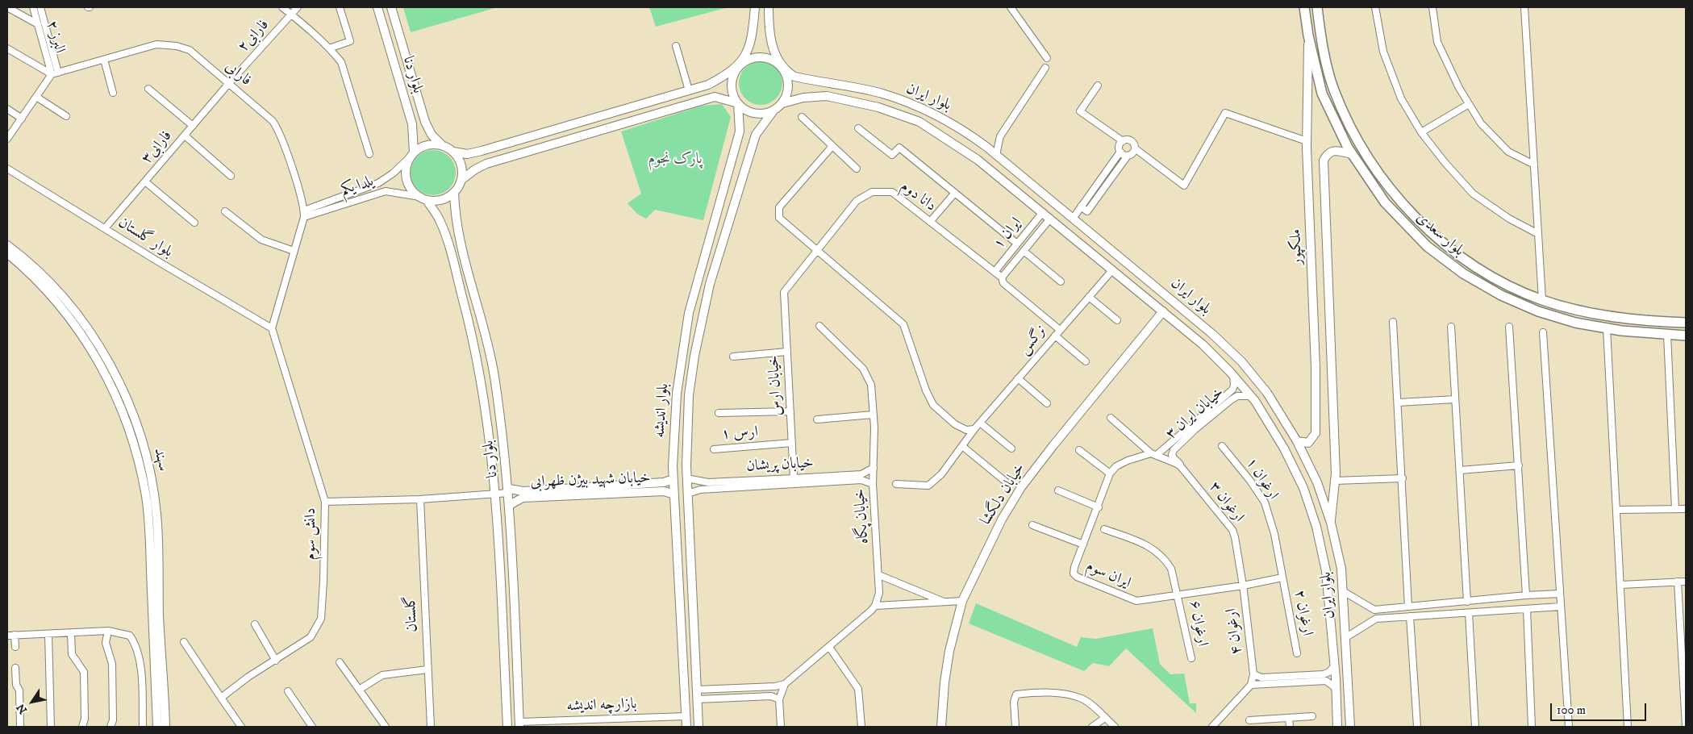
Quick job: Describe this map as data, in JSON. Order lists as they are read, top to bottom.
{
  "streets": {
    "main road": ["بلوار سعدی"],
    "street": [
      "فارابی۲",
      "البرز ۲",
      "فارابی",
      "بلوار دنا",
      "بلوار ایران",
      "فارابی۳",
      "یلدا یکم",
      "دانا دوم",
      "ایران ۱",
      "بلوار گلستان",
      "ملکپور",
      "نرگس",
      "خیابان ارس",
      "بلوار اندیشه",
      "خیابان ایران ۳",
      "ارس ۱",
      "سهند",
      "خیابان پریشان",
      "ارغوان ۱",
      "خیابان شهید بیژن ظهرابی",
      "خیابان دلگشا",
      "ارغوان ۳",
      "خیابان پگاه",
      "دانش سوم",
      "ایران سوم",
      "ارغوان ۲",
      "گلستان",
      "ارغوان ۶",
      "ارغوان ۴",
      "بازارچه اندیشه"
    ]
  },
  "crossings": [
    ["فارابی۲", "فارابی"],
    ["فارابی۲", "فارابی۳"],
    ["البرز ۲", "فارابی"],
    ["فارابی", "فارابی۳"],
    ["فارابی", "یلدا یکم"],
    ["بلوار دنا", "یلدا یکم"],
    ["بلوار دنا", "خیابان شهید بیژن ظهرابی"],
    ["بلوار دنا", "بازارچه اندیشه"],
    ["بلوار ایران", "ایران ۱"],
    ["بلوار ایران", "ملکپور"],
    ["بلوار ایران", "نرگس"],
    ["بلوار ایران", "بلوار اندیشه"],
    ["بلوار ایران", "خیابان ایران ۳"],
    ["بلوار ایران", "خیابان دلگشا"],
    ["فارابی۳", "بلوار گلستان"],
    ["دانا دوم", "ایران ۱"],
    ["دانا دوم", "نرگس"],
    ["دانا دوم", "خیابان ارس"],
    ["بلوار سعدی", "ملکپور"],
    ["بلوار گلستان", "دانش سوم"],
    ["خیابان ارس", "ارس ۱"],
    ["خیابان ارس", "خیابان پریشان"],
    ["بلوار اندیشه", "خیابان پریشان"],
    ["بلوار اندیشه", "خیابان شهید بیژن ظهرابی"],
    ["بلوار اندیشه", "بازارچه اندیشه"],
    ["خیابان ایران ۳", "ارغوان ۳"],
    ["خیابان پریشان", "خیابان پگاه"],
    ["ارغوان ۱", "ایران سوم"],
    ["ارغوان ۱", "ارغوان ۲"],
    ["ارغوان ۳", "ایران سوم"],
    ["ارغوان ۳", "ارغوان ۴"],
    ["ایران سوم", "ارغوان ۲"],
    ["ایران سوم", "ارغوان ۶"],
    ["ایران سوم", "ارغوان ۴"]
  ],
  "parks": ["پارک نجوم"],
  "scale_bar": "100 m",
  "north": "bottom left"
}
